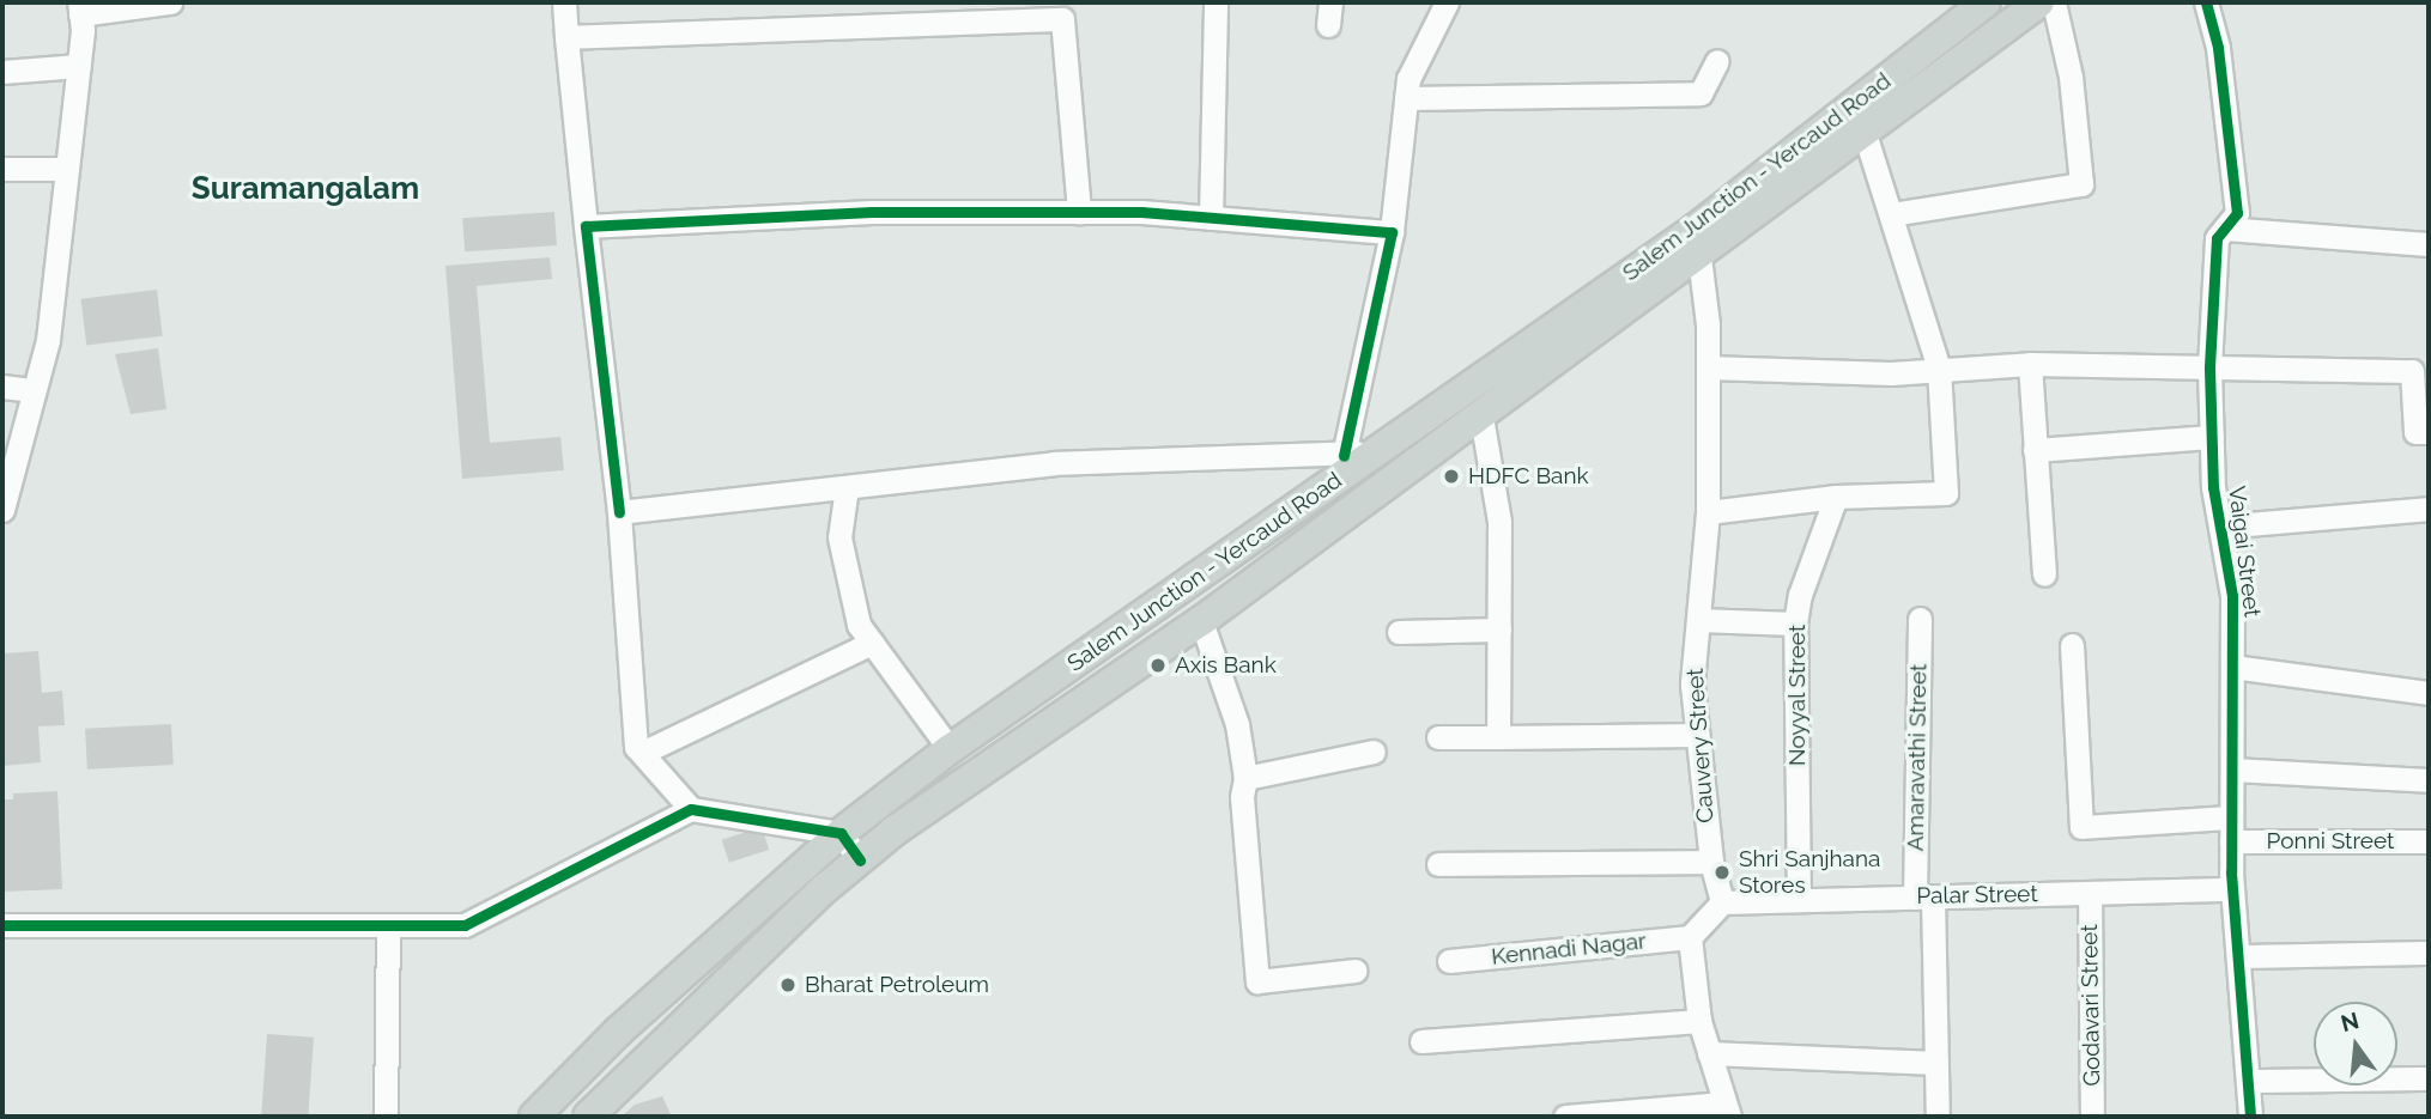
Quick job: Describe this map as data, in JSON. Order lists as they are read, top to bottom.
{
  "streets": {
    "main road": ["Salem Junction - Yercaud Road"],
    "street": [
      "Vaigai Street",
      "Noyyal Street",
      "Cauvery Street",
      "Amaravathi Street",
      "Ponni Street",
      "Palar Street",
      "Kennadi Nagar",
      "Godavari Street"
    ]
  },
  "crossings": [
    ["Vaigai Street", "Ponni Street"],
    ["Vaigai Street", "Palar Street"],
    ["Noyyal Street", "Palar Street"],
    ["Cauvery Street", "Palar Street"],
    ["Amaravathi Street", "Palar Street"],
    ["Palar Street", "Godavari Street"]
  ],
  "districts": ["Suramangalam"],
  "places": [
    "HDFC Bank",
    "Axis Bank",
    "Shri Sanjhana Stores",
    "Bharat Petroleum"
  ],
  "north": "top"
}
